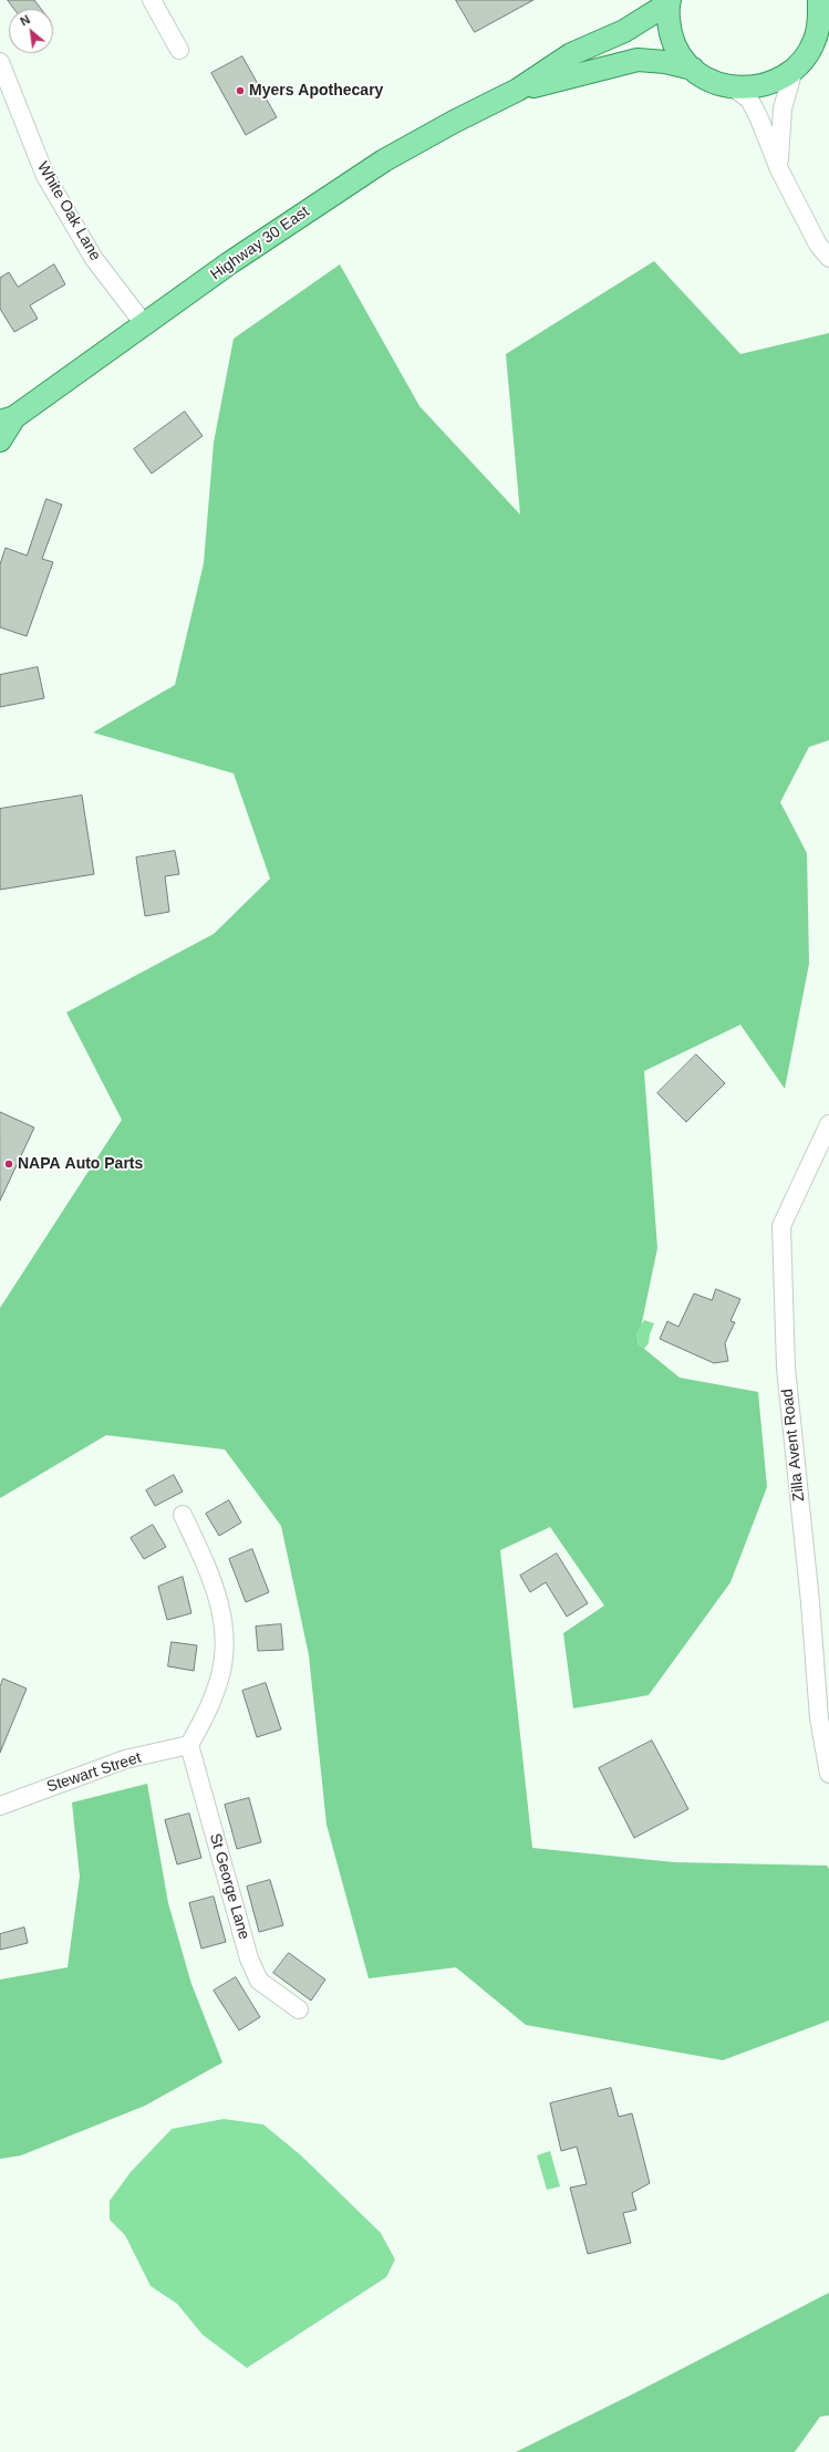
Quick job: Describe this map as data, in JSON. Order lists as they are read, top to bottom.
{
  "streets": {
    "main road": ["Highway 30 East"],
    "street": [
      "White Oak Lane",
      "Zilla Avent Road",
      "Stewart Street",
      "St George Lane"
    ]
  },
  "crossings": [
    ["White Oak Lane", "Highway 30 East"],
    ["Stewart Street", "St George Lane"]
  ],
  "places": ["Myers Apothecary", "NAPA Auto Parts"],
  "north": "top left"
}
